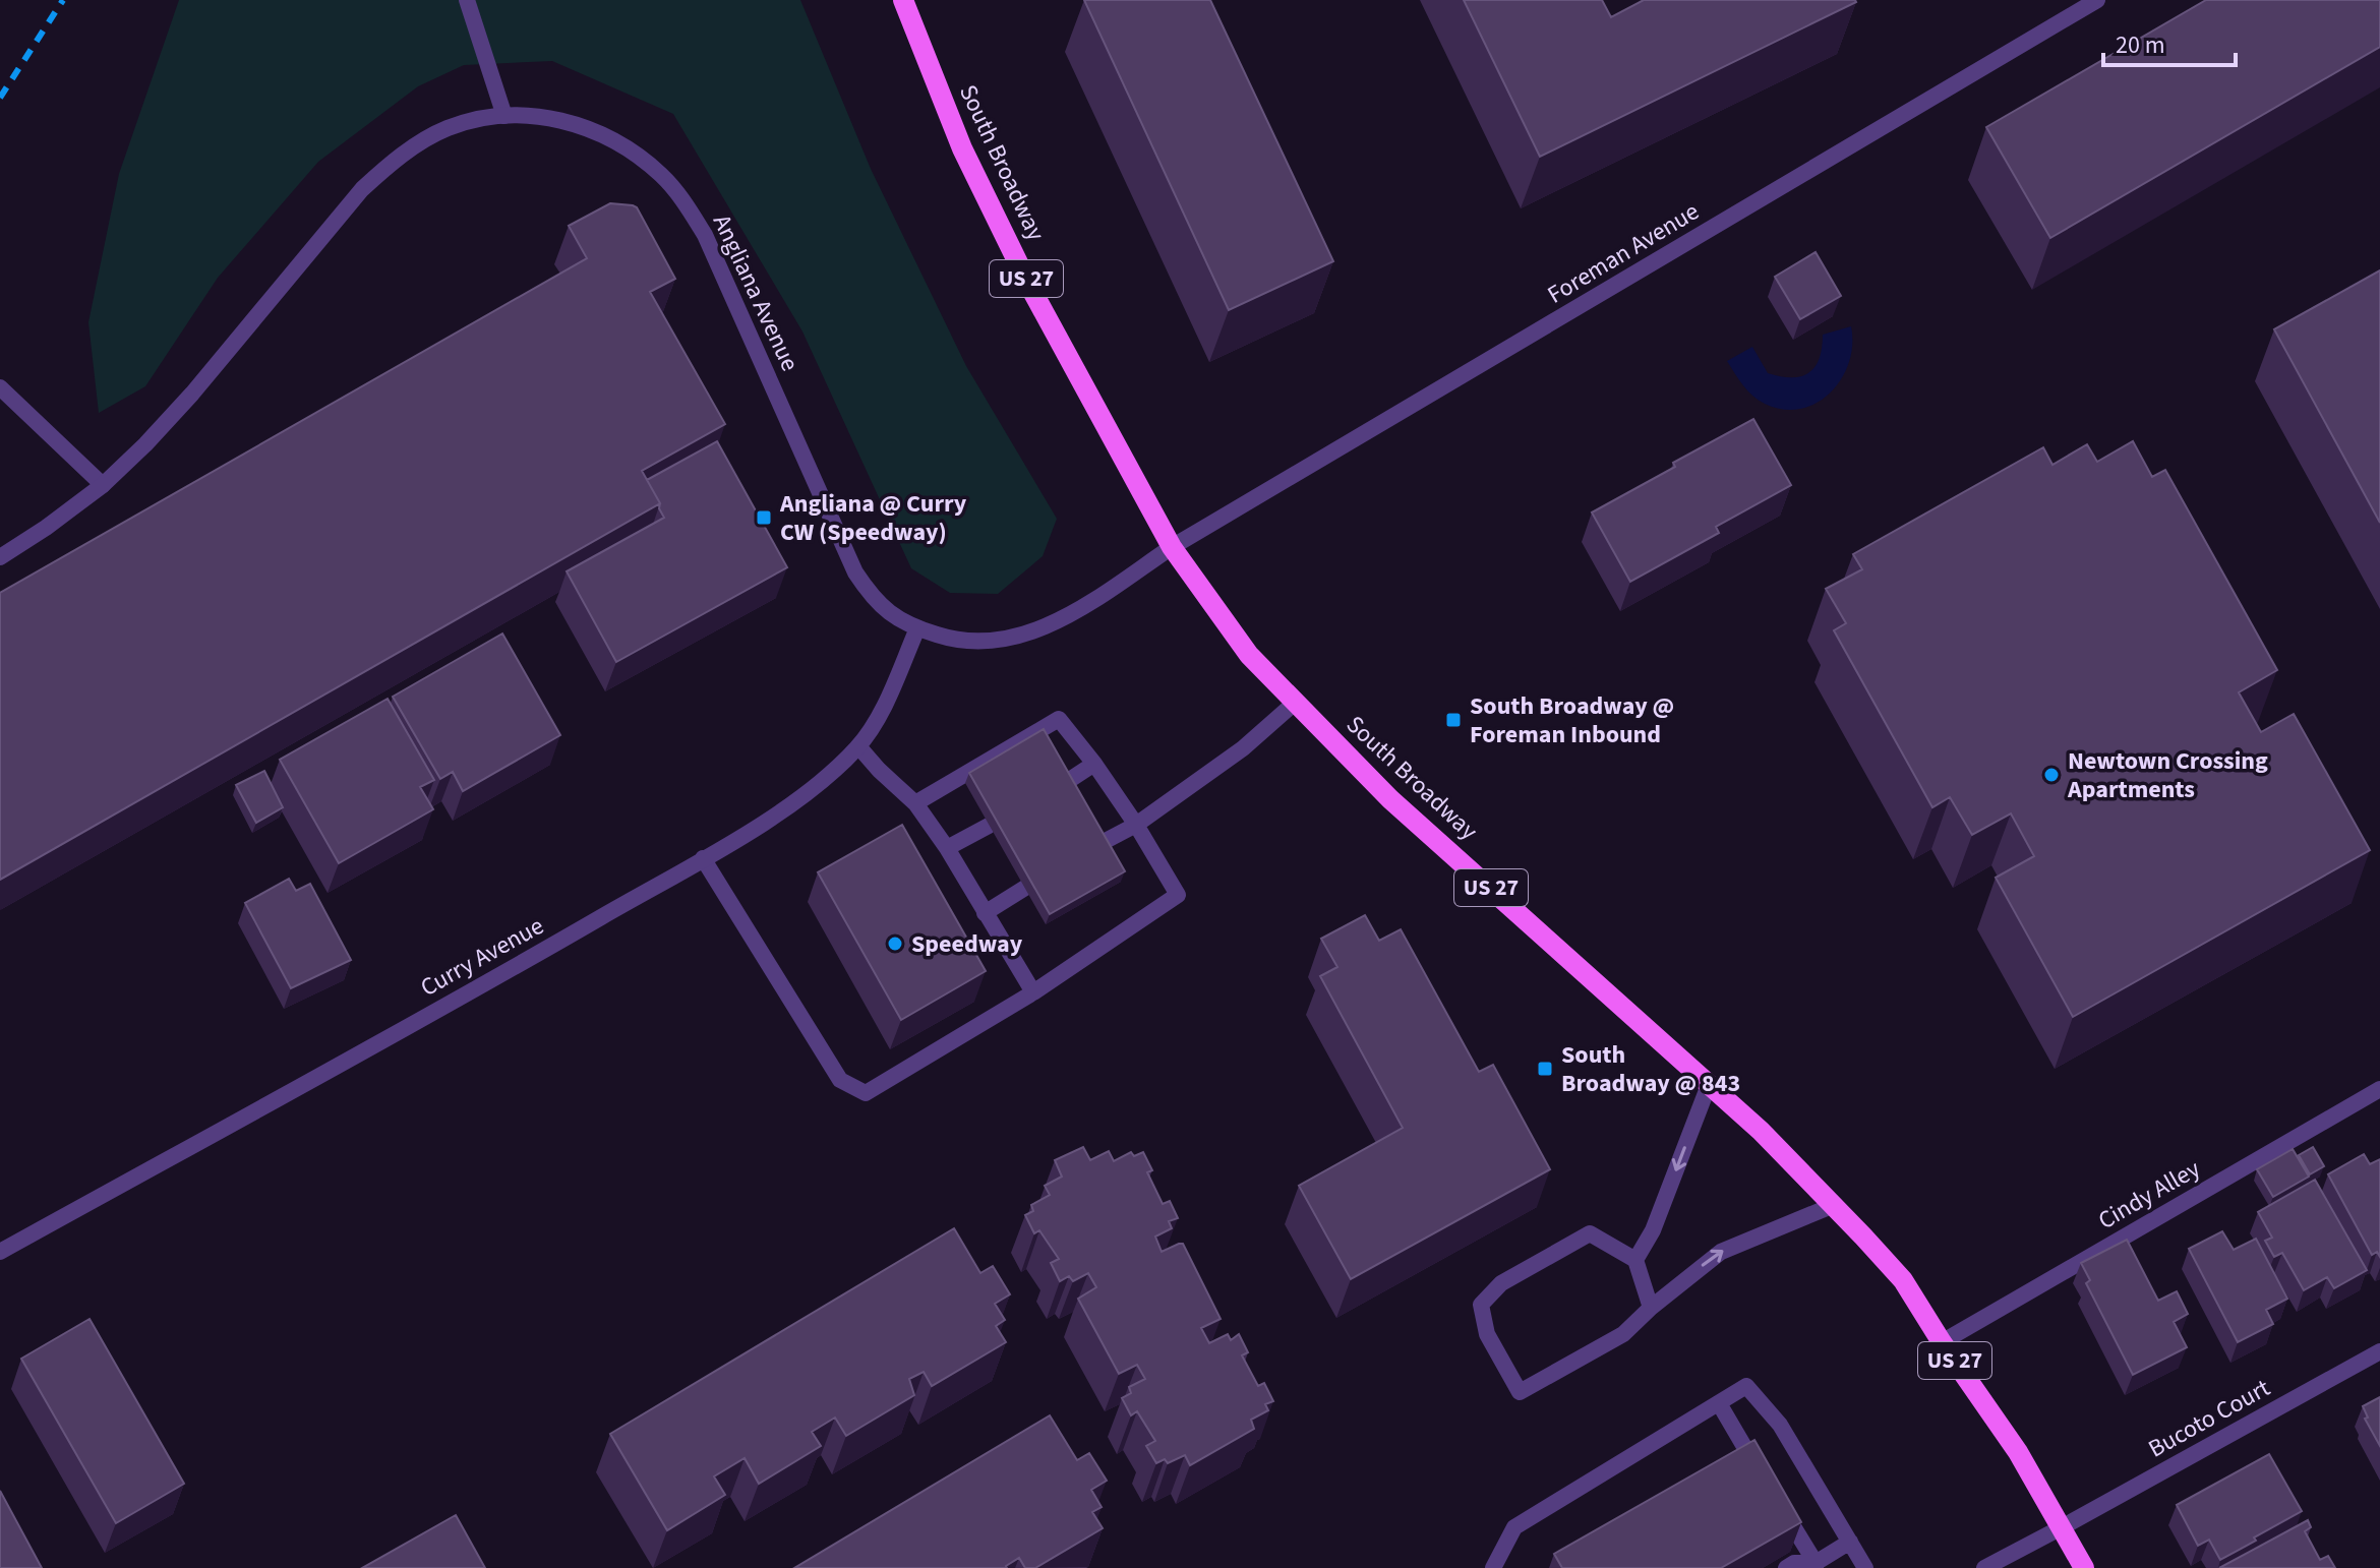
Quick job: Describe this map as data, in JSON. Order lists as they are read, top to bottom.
{
  "streets": {
    "main road": ["South Broadway", "US 27"],
    "street": [
      "Foreman Avenue",
      "Angliana Avenue",
      "Curry Avenue",
      "Cindy Alley",
      "Bucoto Court"
    ]
  },
  "crossings": [
    ["South Broadway", "Foreman Avenue"],
    ["South Broadway", "Angliana Avenue"],
    ["South Broadway", "Cindy Alley"],
    ["South Broadway", "Bucoto Court"],
    ["Foreman Avenue", "Angliana Avenue"],
    ["Angliana Avenue", "Curry Avenue"]
  ],
  "places": {
    "transit": ["Angliana @ Curry CW (Speedway)", "South Broadway @ Foreman Inbound", "South Broadway @ 843"],
    "other": ["Newtown Crossing Apartments", "Speedway"]
  },
  "scale_bar": "20 m"
}
